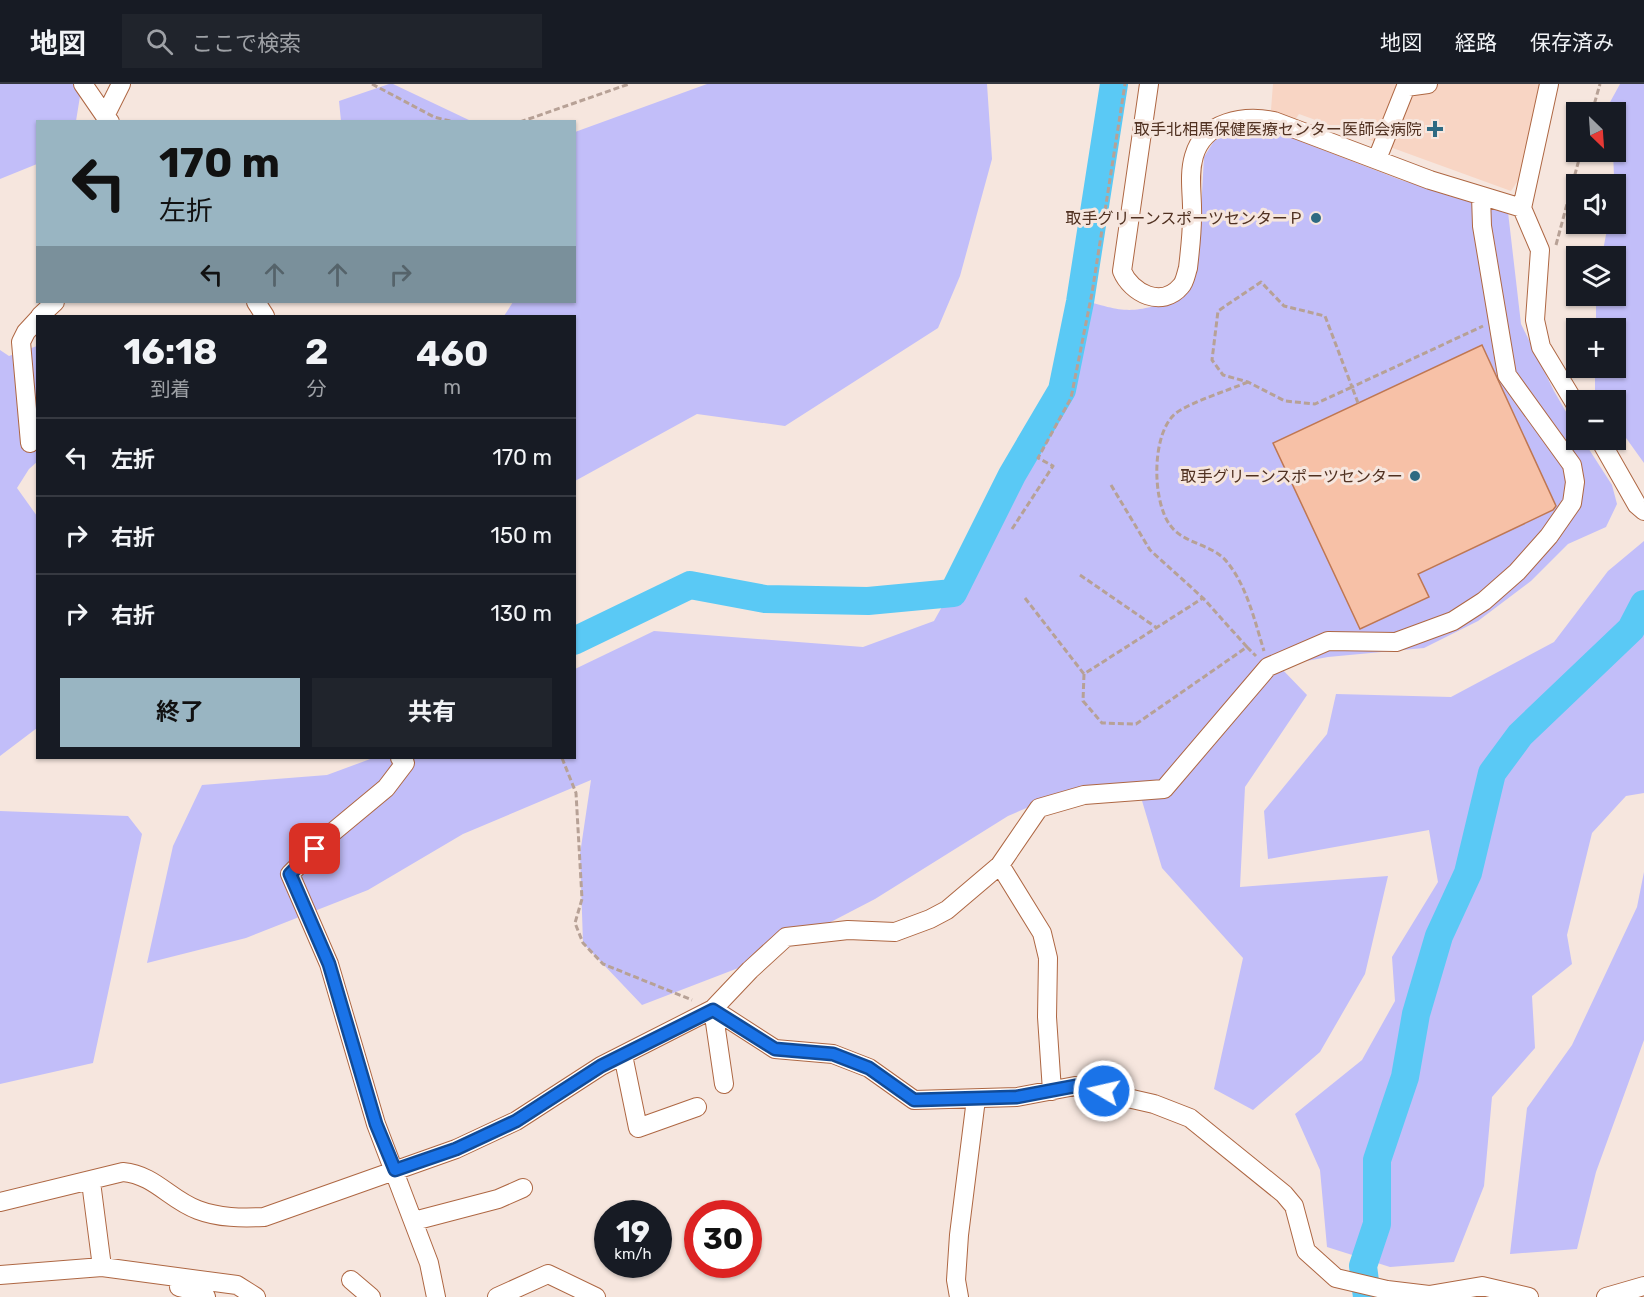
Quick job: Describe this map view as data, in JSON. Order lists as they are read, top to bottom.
{
  "places": {
    "health": ["取手北相馬保健医療センター医師会病院"],
    "other": ["取手グリーンスポーツセンターＰ", "取手グリーンスポーツセンター"]
  },
  "north": "bottom right",
  "page": {
    "header": "地図",
    "search": "ここで検索",
    "nav": ["地図", "経路", "保存済み"],
    "map_buttons": ["+", "−"],
    "turn": ["170 m", "左折"],
    "eta": [
      "16:18",
      "到着",
      "2",
      "分",
      "460",
      "m"
    ],
    "list": [
      {
        "name": "左折",
        "value": "170 m"
      },
      {
        "name": "右折",
        "value": "150 m"
      },
      {
        "name": "右折",
        "value": "130 m"
      }
    ],
    "buttons": ["終了", "共有"],
    "speed": "19 km/h",
    "limit": "30"
  }
}
